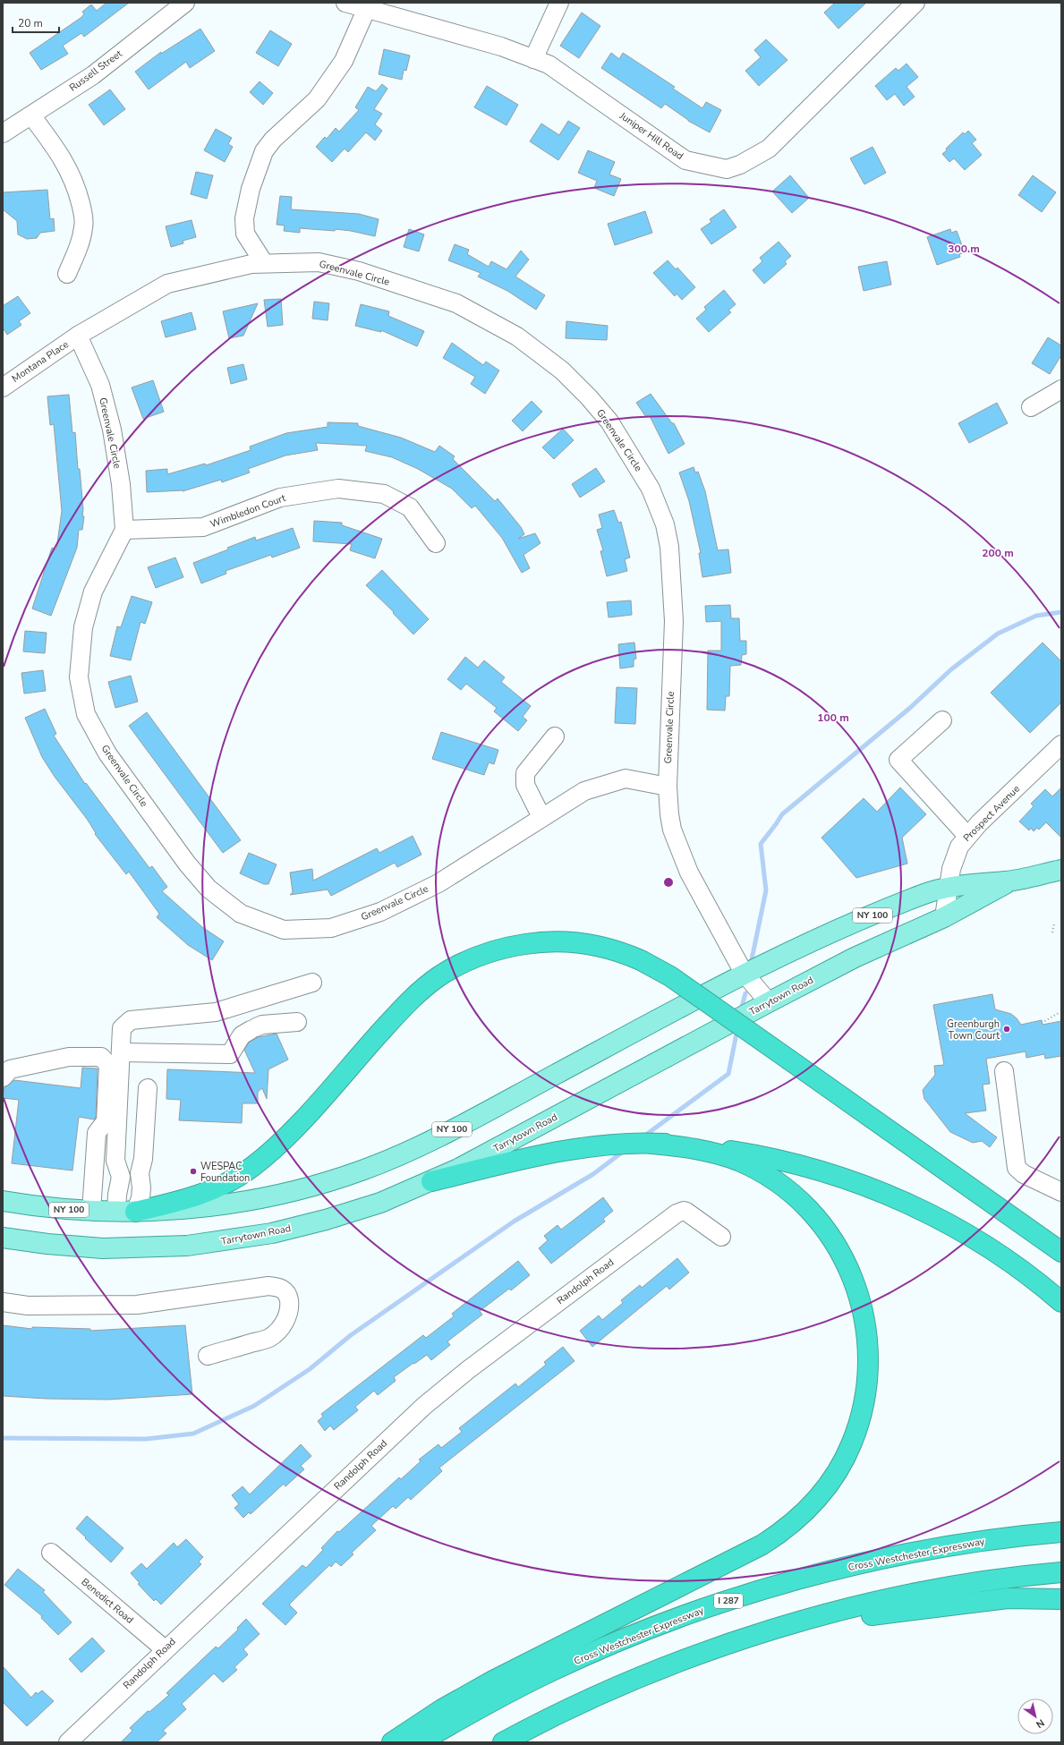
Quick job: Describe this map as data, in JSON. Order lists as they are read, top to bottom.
{
  "streets": {
    "highway": ["Cross Westchester Expressway", "I 287"],
    "main road": ["NY 100", "Tarrytown Road"],
    "street": [
      "Russell Street",
      "Juniper Hill Road",
      "Greenvale Circle",
      "Montana Place",
      "Wimbledon Court",
      "Prospect Avenue",
      "Randolph Road",
      "Benedict Road"
    ]
  },
  "crossings": [
    ["Greenvale Circle", "Montana Place"],
    ["Greenvale Circle", "Wimbledon Court"],
    ["Greenvale Circle", "Tarrytown Road"],
    ["Prospect Avenue", "Tarrytown Road"],
    ["Randolph Road", "Benedict Road"]
  ],
  "places": ["Greenburgh Town Court", "WESPAC Foundation"],
  "scale_bar": "20 m",
  "north": "bottom right",
  "rings": ["300 m", "200 m", "100 m"]
}
